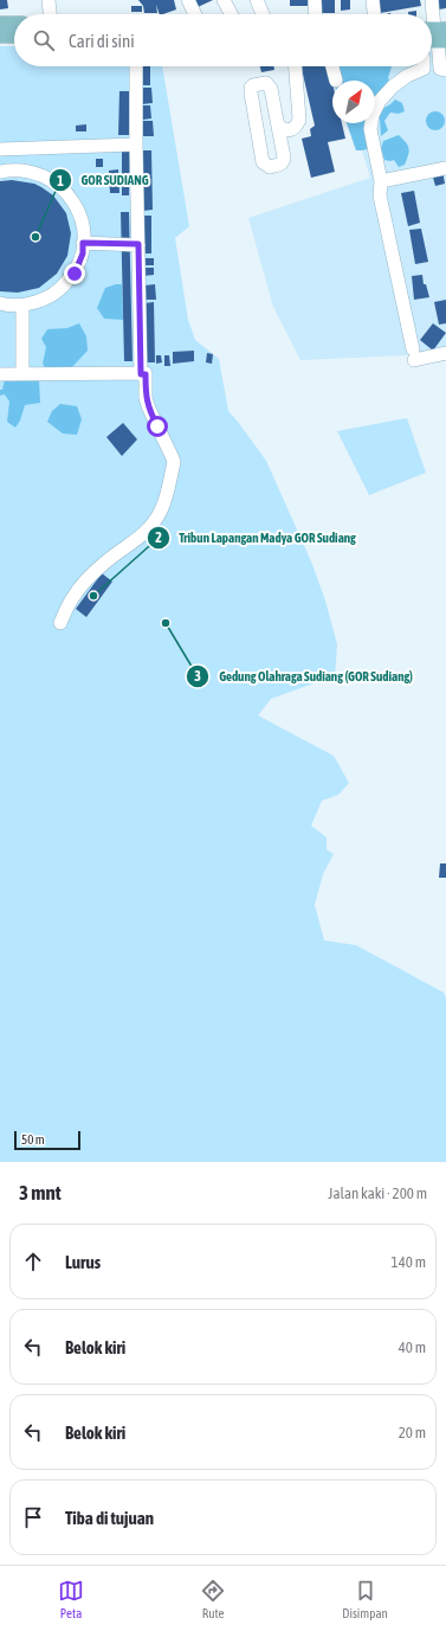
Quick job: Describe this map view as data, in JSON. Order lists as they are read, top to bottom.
{
  "places": ["GOR SUDIANG", "Tribun Lapangan Madya GOR Sudiang", "Gedung Olahraga Sudiang (GOR Sudiang)"],
  "scale_bar": "50 m",
  "north": "top right",
  "page": {
    "search": "Cari di sini",
    "scale": "50 m",
    "heading": ["3 mnt", "Jalan kaki · 200 m"],
    "list": [
      ["Lurus", "140 m"],
      ["Belok kiri", "40 m"],
      ["Belok kiri", "20 m"],
      "Tiba di tujuan"
    ],
    "nav": ["Peta", "Rute", "Disimpan"]
  }
}
